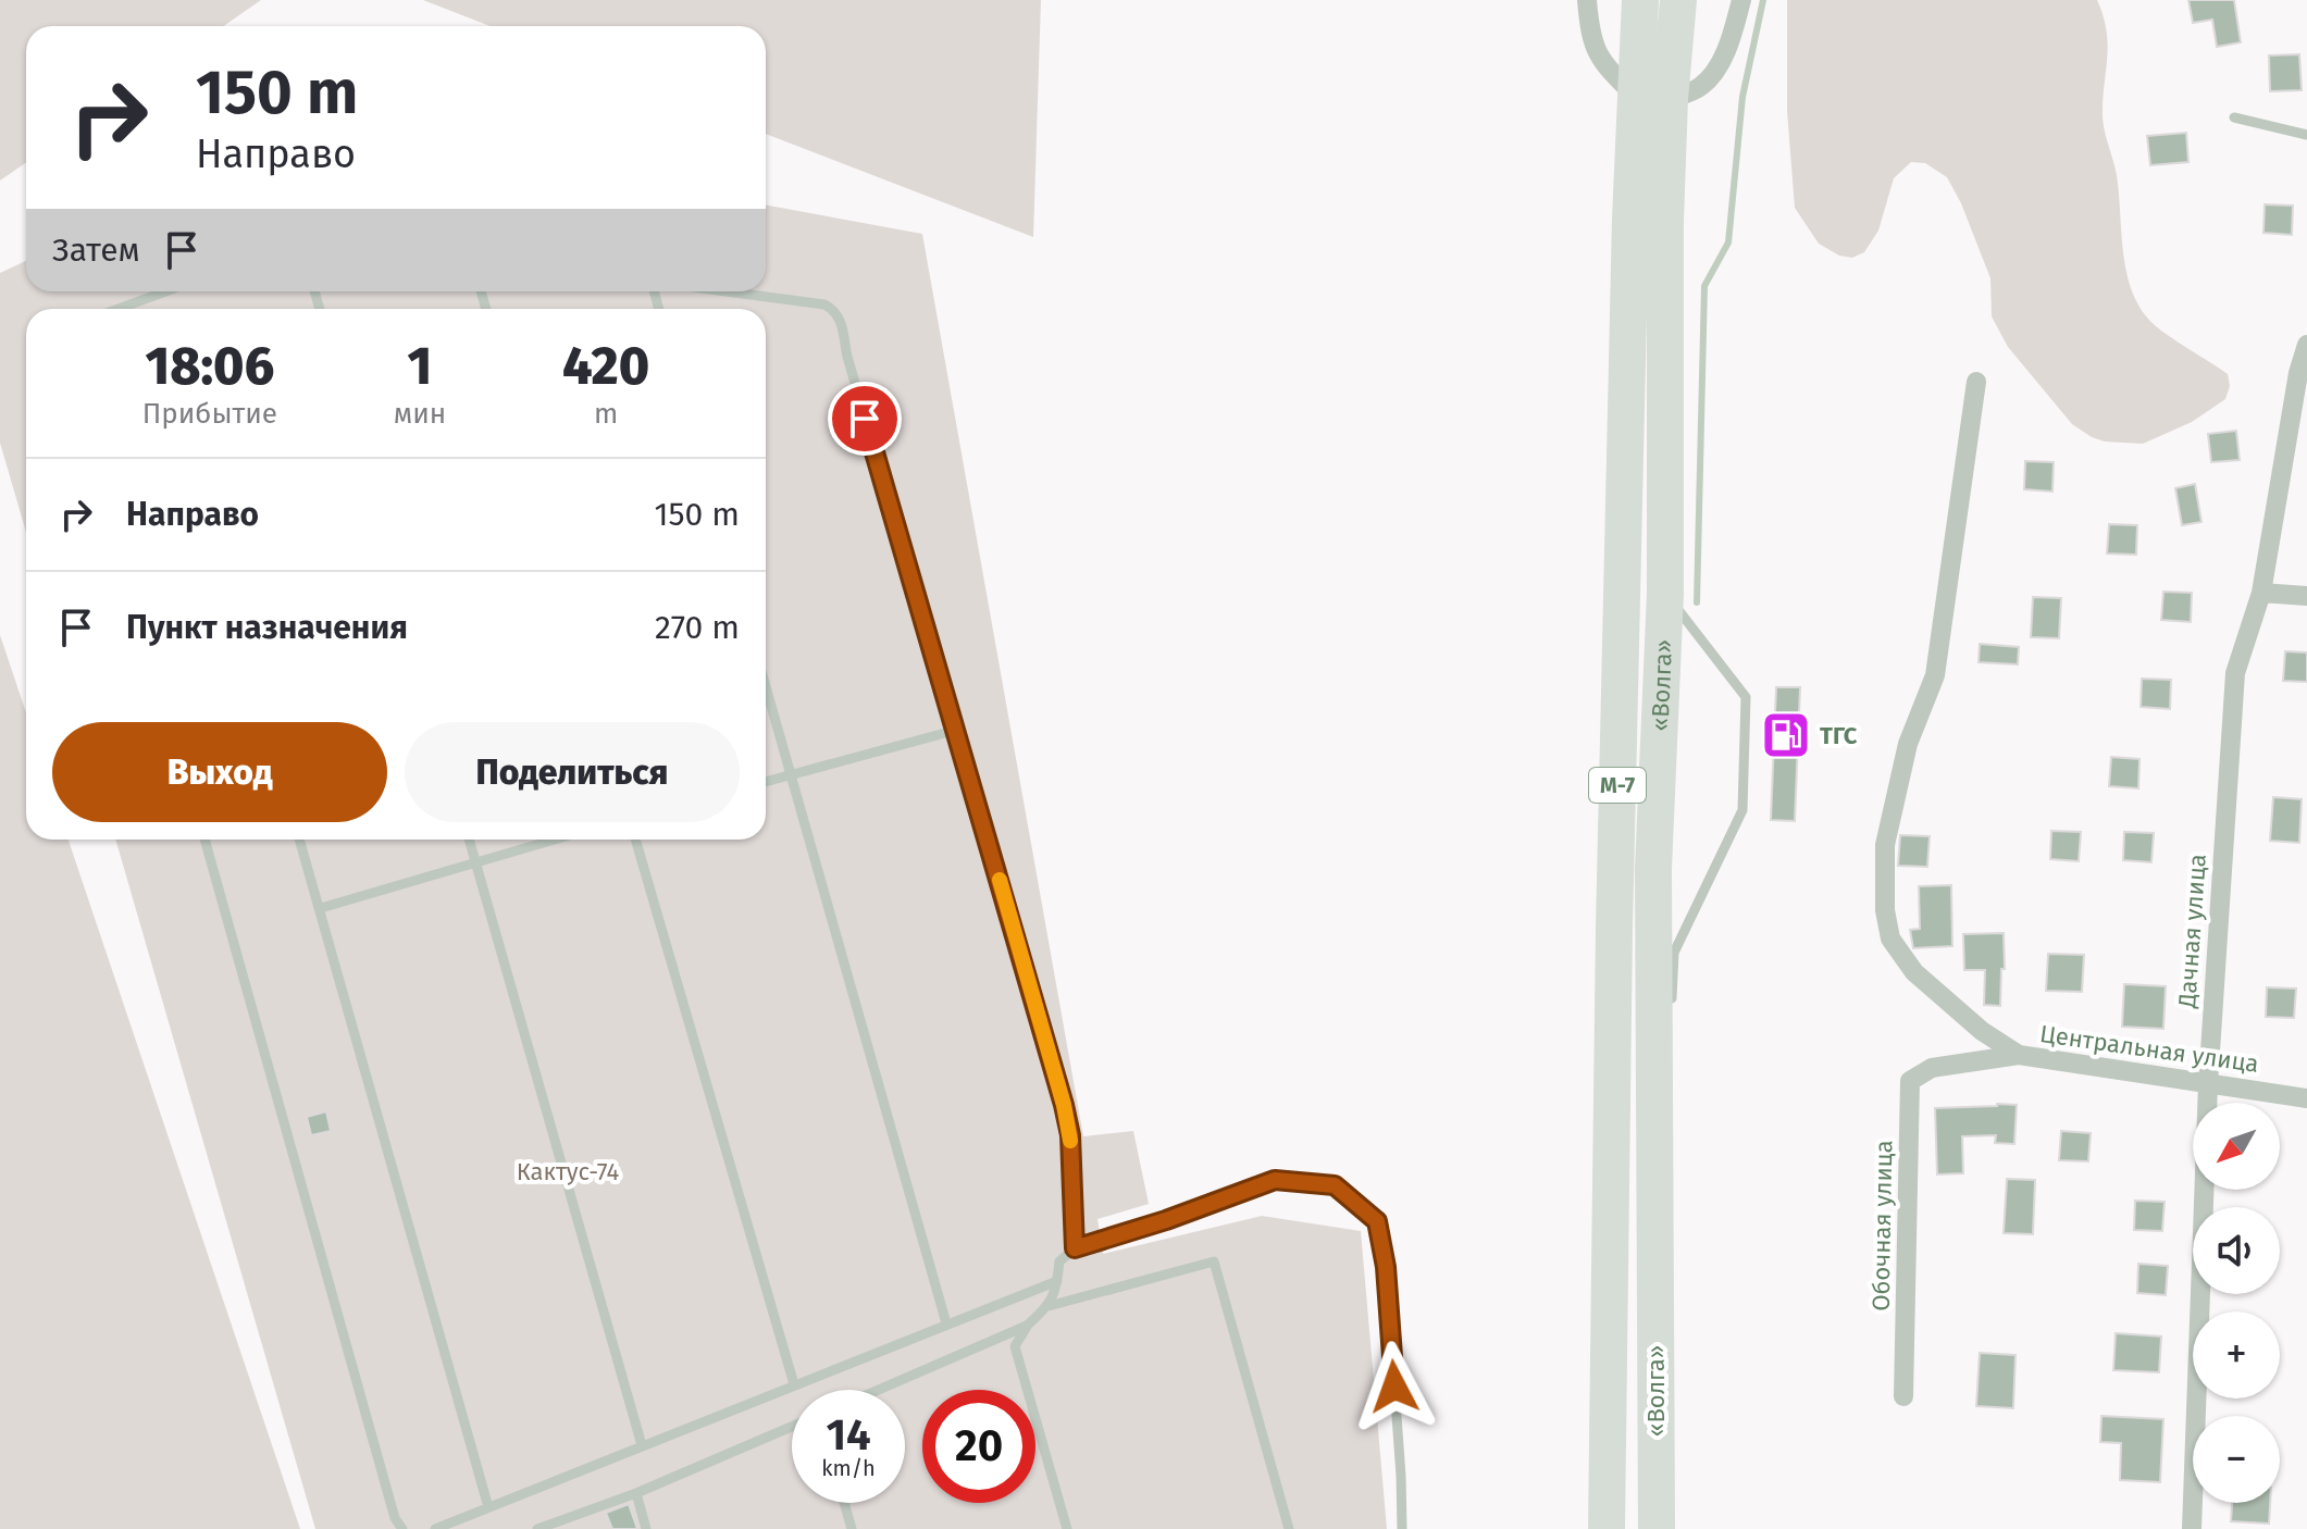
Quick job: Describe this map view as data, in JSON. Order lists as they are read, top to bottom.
{
  "streets": {
    "highway": ["«Волга»", "М-7"],
    "street": ["Дачная улица", "Центральная улица", "Обочная улица"]
  },
  "crossings": [
    ["Дачная улица", "Центральная улица"],
    ["Центральная улица", "Обочная улица"]
  ],
  "parks": ["Кактус-74"],
  "places": {
    "fuel station": ["ТГС"]
  },
  "north": "bottom left",
  "page": {
    "turn": ["150 m", "Направо"],
    "then": "Затем",
    "eta": [
      "18:06",
      "Прибытие",
      "1",
      "мин",
      "420",
      "m"
    ],
    "list": [
      {
        "name": "Направо",
        "value": "150 m"
      },
      {
        "name": "Пункт назначения",
        "value": "270 m"
      }
    ],
    "buttons": ["Выход", "Поделиться"],
    "map_buttons": ["+", "−"],
    "speed": "14 km/h",
    "limit": "20"
  }
}
